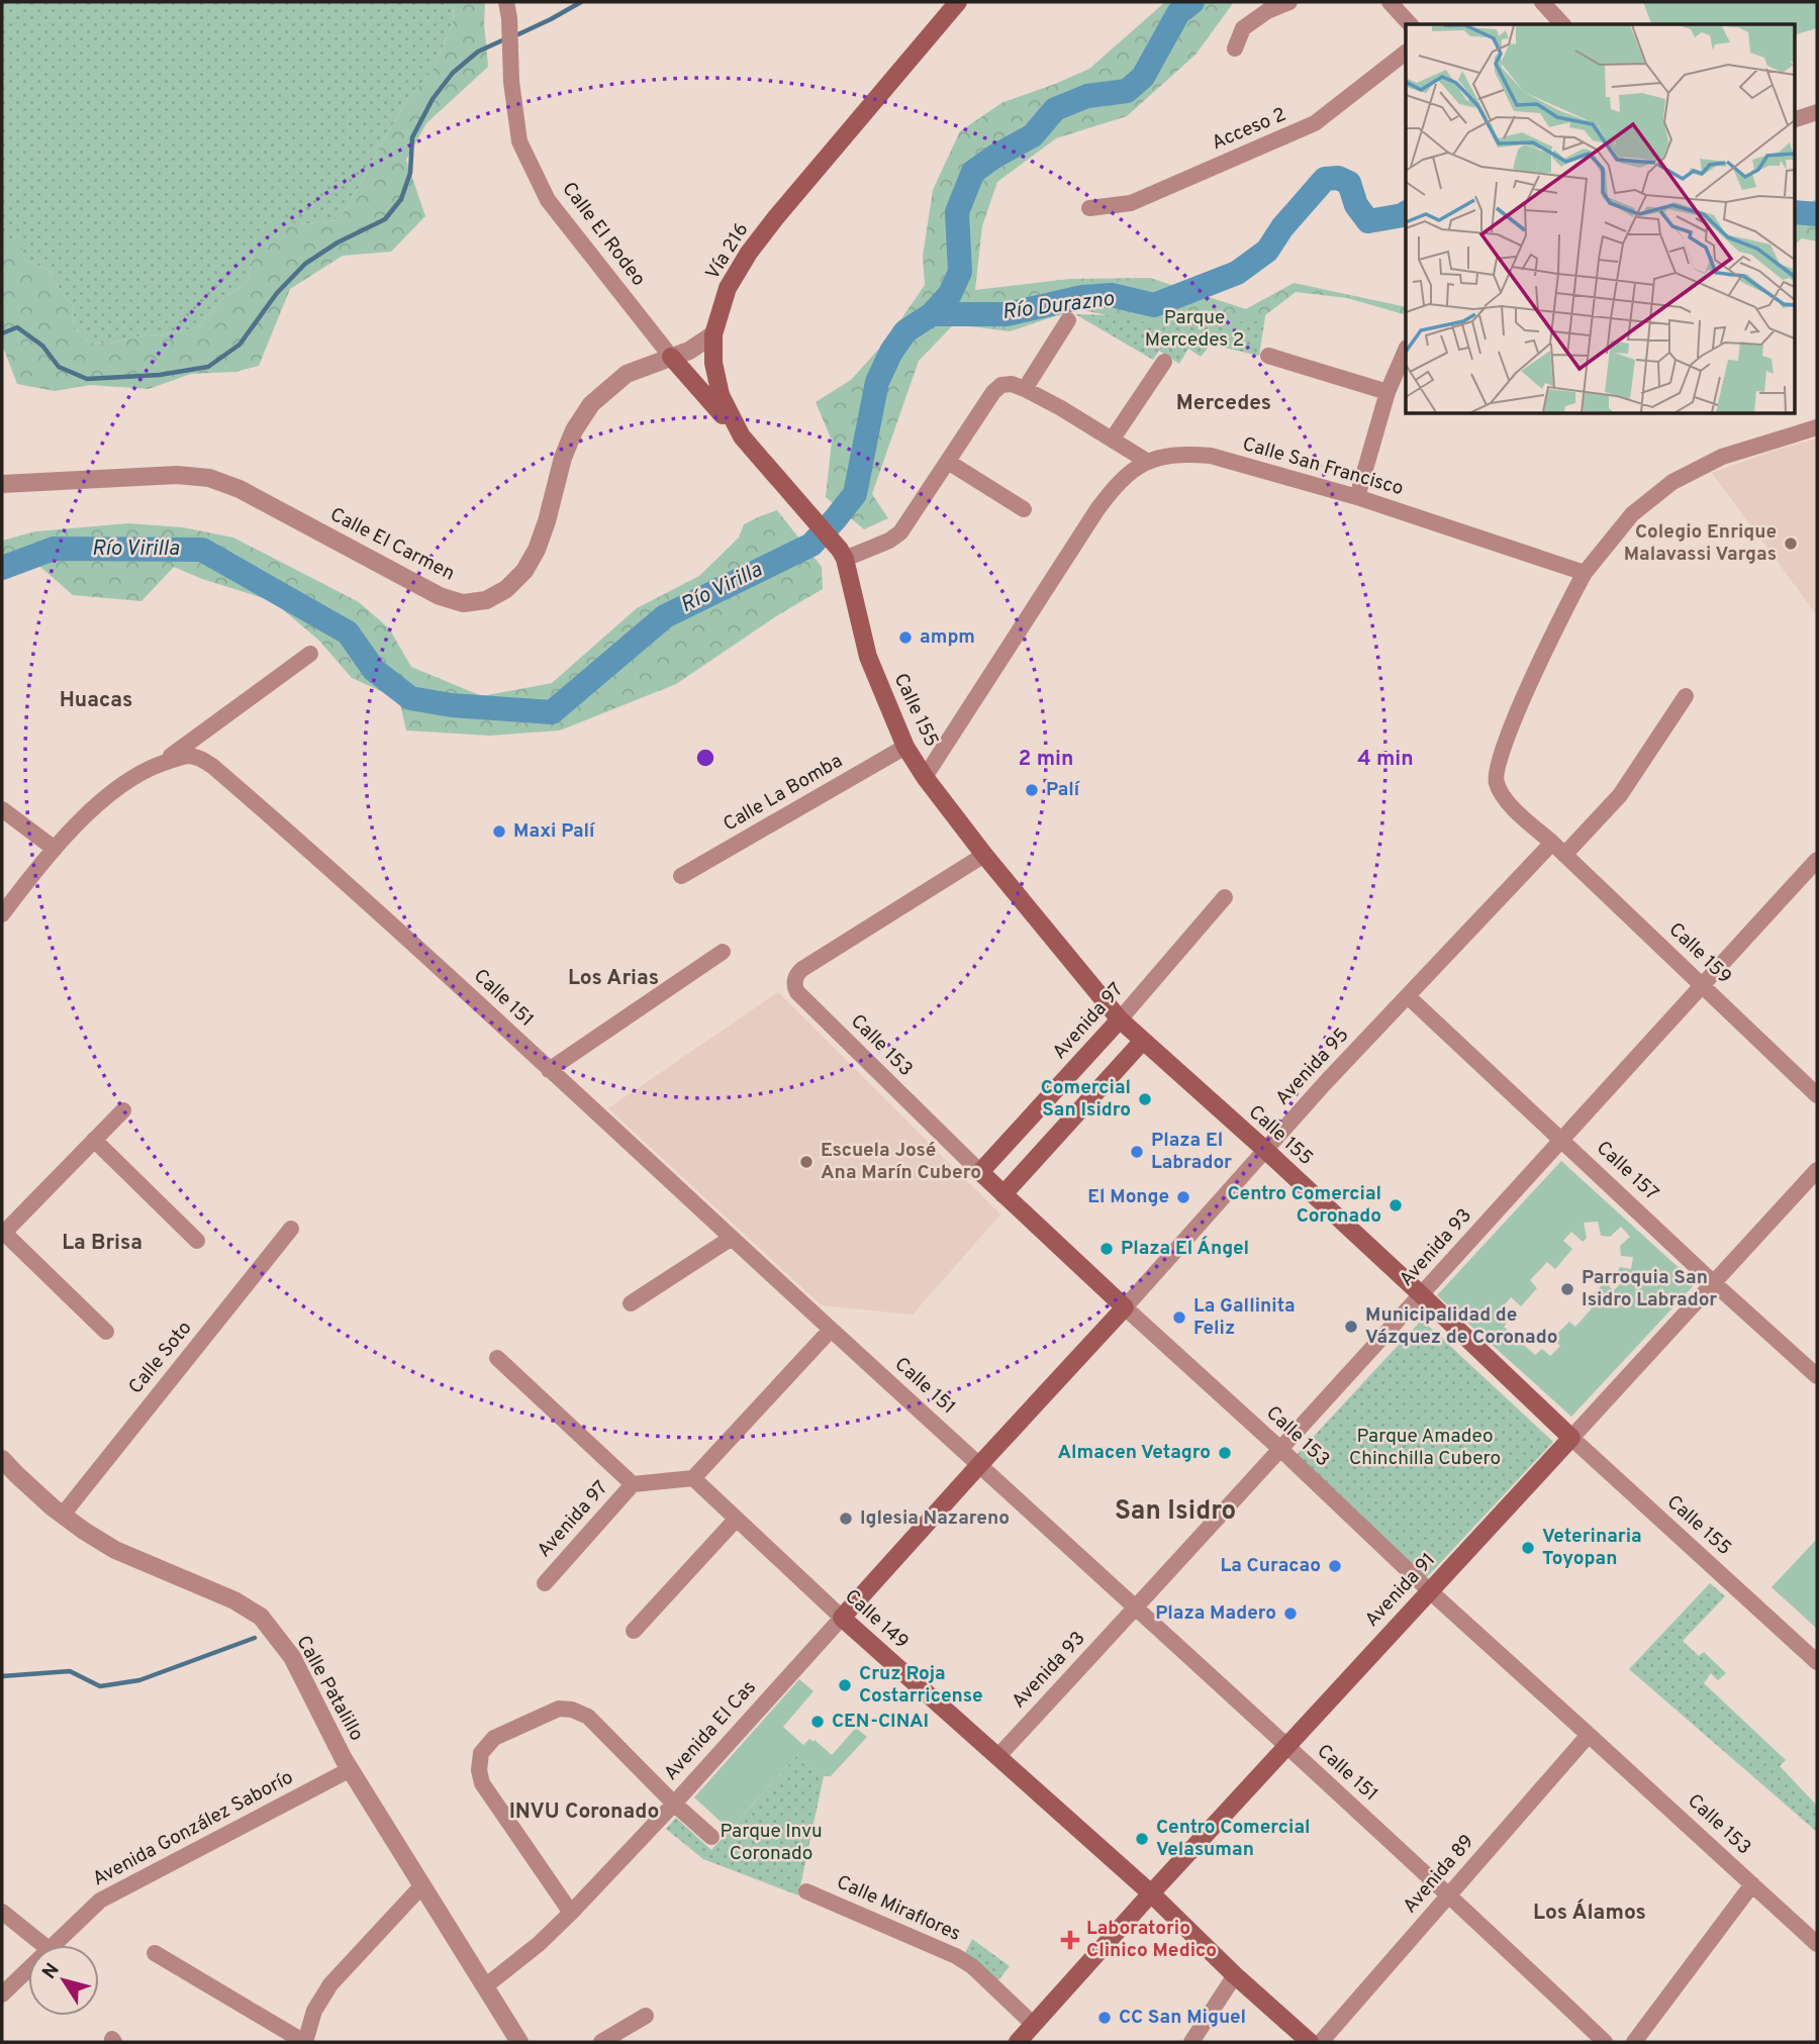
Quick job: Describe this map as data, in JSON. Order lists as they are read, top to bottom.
{
  "streets": {
    "main road": [
      "Vía 216",
      "Calle 155",
      "Avenida 97",
      "Calle 153",
      "Avenida 95",
      "Avenida 91",
      "Calle 149"
    ],
    "street": [
      "Acceso 2",
      "Calle El Rodeo",
      "Calle San Francisco",
      "Calle El Carmen",
      "Calle La Bomba",
      "Calle 159",
      "Calle 151",
      "Calle 157",
      "Avenida 93",
      "Calle Soto",
      "Calle Patalillo",
      "Avenida El Cas",
      "Avenida González Saborío",
      "Avenida 89",
      "Calle Miraflores"
    ]
  },
  "crossings": [
    ["Calle El Rodeo", "Calle El Carmen"],
    ["Vía 216", "Calle El Carmen"],
    ["Vía 216", "Calle 155"],
    ["Calle San Francisco", "Calle 155"],
    ["Calle 155", "Calle La Bomba"],
    ["Calle 155", "Avenida 97"],
    ["Calle 155", "Calle 153"],
    ["Calle 155", "Avenida 95"],
    ["Calle 155", "Avenida 93"],
    ["Calle 155", "Avenida 91"],
    ["Calle 159", "Avenida 95"],
    ["Calle 159", "Avenida 93"],
    ["Calle 151", "Avenida 95"],
    ["Calle 151", "Avenida 93"],
    ["Calle 151", "Avenida 91"],
    ["Calle 151", "Avenida 89"],
    ["Avenida 97", "Calle 153"],
    ["Calle 153", "Avenida 95"],
    ["Calle 153", "Avenida 93"],
    ["Calle 153", "Avenida 91"],
    ["Calle 153", "Avenida 89"],
    ["Avenida 95", "Calle 157"],
    ["Avenida 95", "Calle 149"],
    ["Avenida 95", "Avenida El Cas"],
    ["Calle 157", "Avenida 93"],
    ["Calle 157", "Avenida 91"],
    ["Avenida 93", "Calle 149"],
    ["Calle Soto", "Calle Patalillo"],
    ["Avenida 91", "Calle 149"],
    ["Avenida 91", "Calle Miraflores"],
    ["Calle 149", "Avenida El Cas"],
    ["Calle Patalillo", "Avenida El Cas"],
    ["Calle Patalillo", "Avenida González Saborío"]
  ],
  "districts": [
    "Mercedes",
    "Huacas",
    "Los Arias",
    "La Brisa",
    "San Isidro",
    "INVU Coronado",
    "Los Álamos"
  ],
  "water": ["Río Durazno", "Río Virilla"],
  "parks": ["Parque Mercedes 2", "Parque Amadeo Chinchilla Cubero", "Parque Invu Coronado"],
  "places": {
    "other": [
      "Colegio Enrique Malavassi Vargas",
      "ampm",
      "Palí",
      "Maxi Palí",
      "Comercial San Isidro",
      "Plaza El Labrador",
      "Escuela José Ana Marín Cubero",
      "El Monge",
      "Centro Comercial Coronado",
      "Plaza El Ángel",
      "Parroquia San Isidro Labrador",
      "La Gallinita Feliz",
      "Municipalidad de Vázquez de Coronado",
      "Almacen Vetagro",
      "Iglesia Nazareno",
      "Veterinaria Toyopan",
      "La Curacao",
      "Plaza Madero",
      "Cruz Roja Costarricense",
      "CEN-CINAI",
      "Centro Comercial Velasuman",
      "CC San Miguel"
    ],
    "health": ["Laboratorio Clinico Medico"]
  },
  "north": "top left",
  "rings": ["2 min", "4 min"]
}
